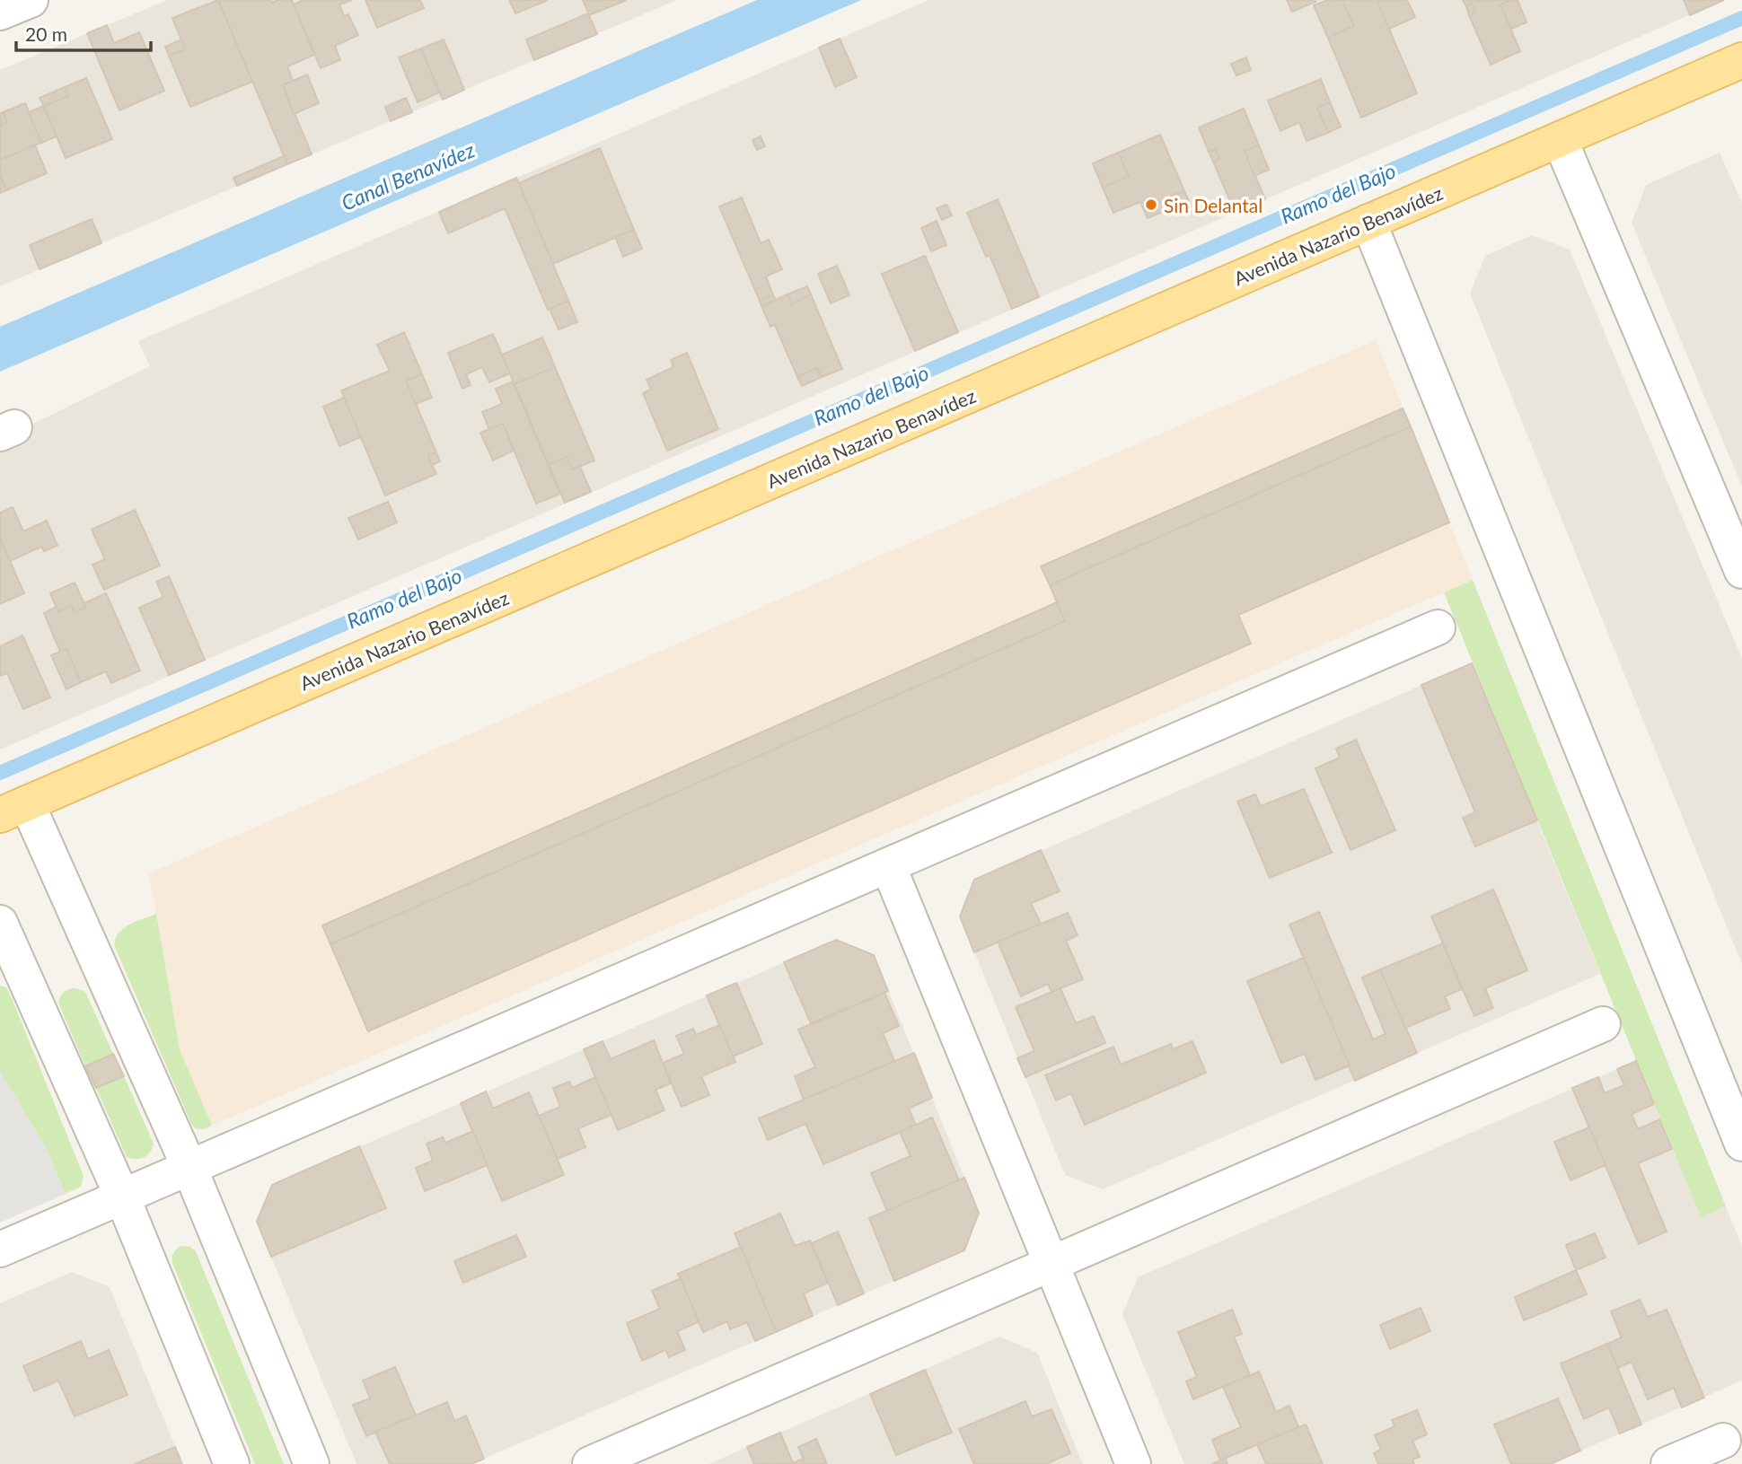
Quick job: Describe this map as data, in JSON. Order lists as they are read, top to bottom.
{
  "streets": {
    "main road": ["Avenida Nazario Benavídez"]
  },
  "water": ["Canal Benavídez", "Ramo del Bajo"],
  "places": ["Sin Delantal"],
  "scale_bar": "20 m"
}
